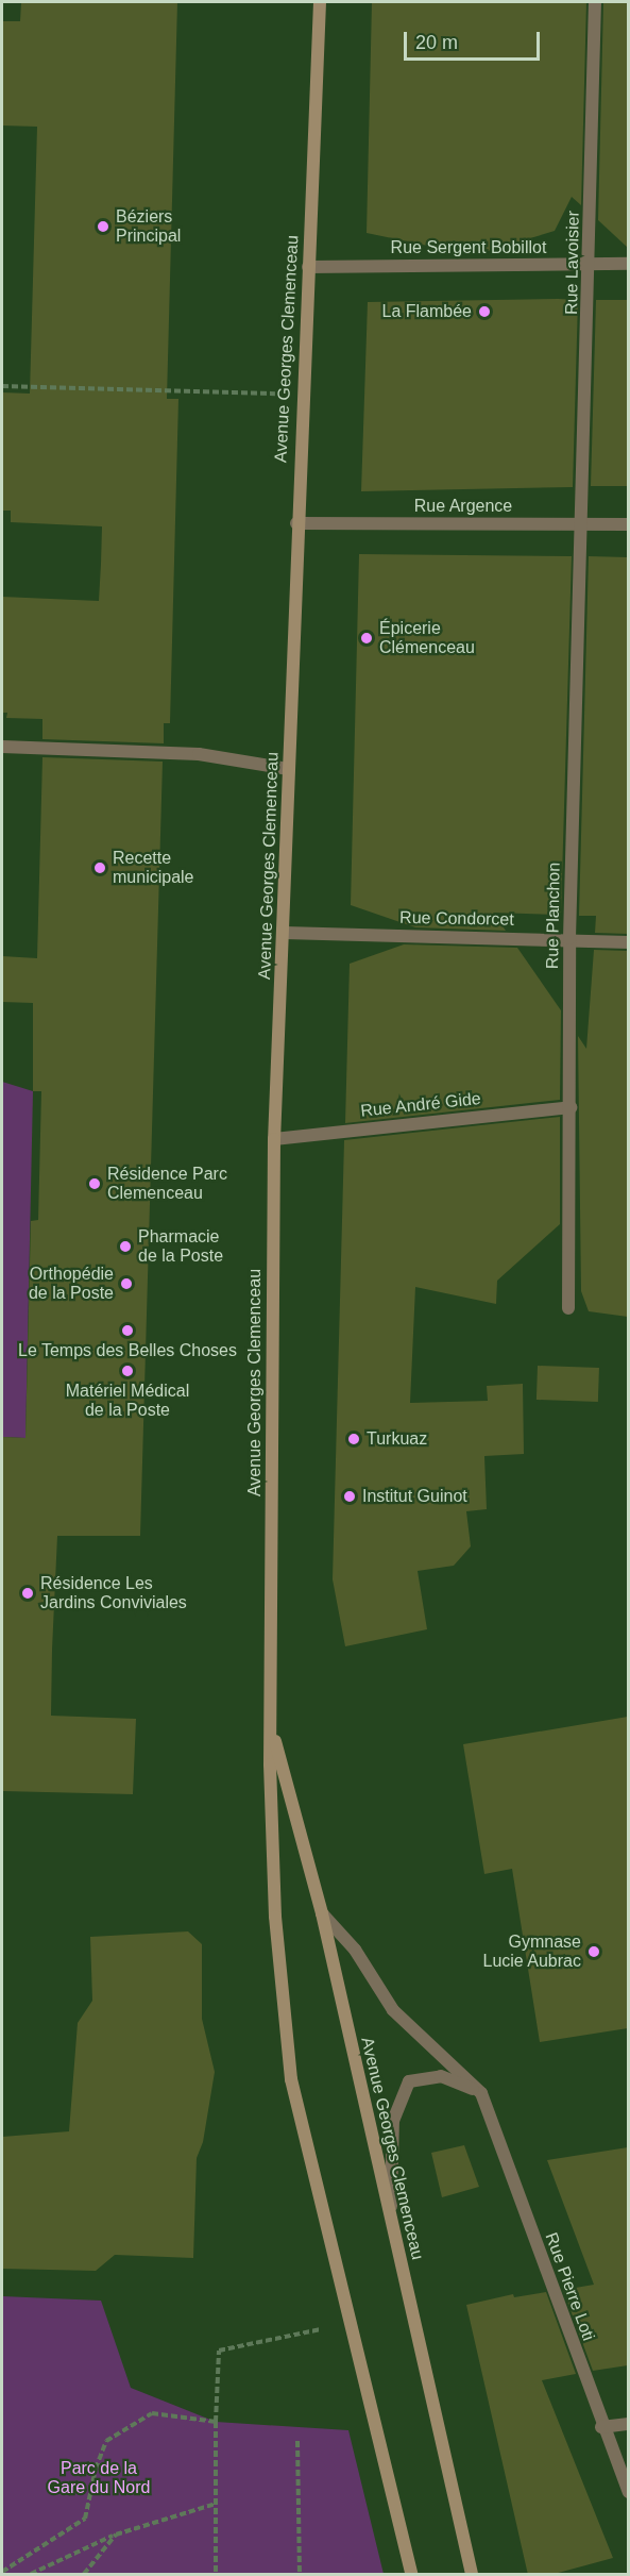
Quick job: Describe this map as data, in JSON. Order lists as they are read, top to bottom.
{
  "streets": {
    "main road": ["Avenue Georges Clemenceau"],
    "street": [
      "Rue Sergent Bobillot",
      "Rue Lavoisier",
      "Rue Argence",
      "Rue Planchon",
      "Rue Condorcet",
      "Rue André Gide",
      "Rue Pierre Loti"
    ]
  },
  "crossings": [
    ["Rue Sergent Bobillot", "Rue Lavoisier"],
    ["Rue Sergent Bobillot", "Avenue Georges Clemenceau"],
    ["Rue Lavoisier", "Rue Argence"],
    ["Rue Lavoisier", "Rue Planchon"],
    ["Avenue Georges Clemenceau", "Rue Argence"],
    ["Avenue Georges Clemenceau", "Rue Condorcet"],
    ["Avenue Georges Clemenceau", "Rue André Gide"],
    ["Avenue Georges Clemenceau", "Rue Pierre Loti"],
    ["Rue Argence", "Rue Planchon"],
    ["Rue Planchon", "Rue Condorcet"],
    ["Rue Planchon", "Rue André Gide"]
  ],
  "parks": ["Parc de la Gare du Nord"],
  "places": [
    "Béziers Principal",
    "La Flambée",
    "Épicerie Clémenceau",
    "Recette municipale",
    "Résidence Parc Clemenceau",
    "Pharmacie de la Poste",
    "Orthopédie de la Poste",
    "Le Temps des Belles Choses",
    "Matériel Médical de la Poste",
    "Turkuaz",
    "Institut Guinot",
    "Résidence Les Jardins Conviviales",
    "Gymnase Lucie Aubrac"
  ],
  "scale_bar": "20 m"
}
